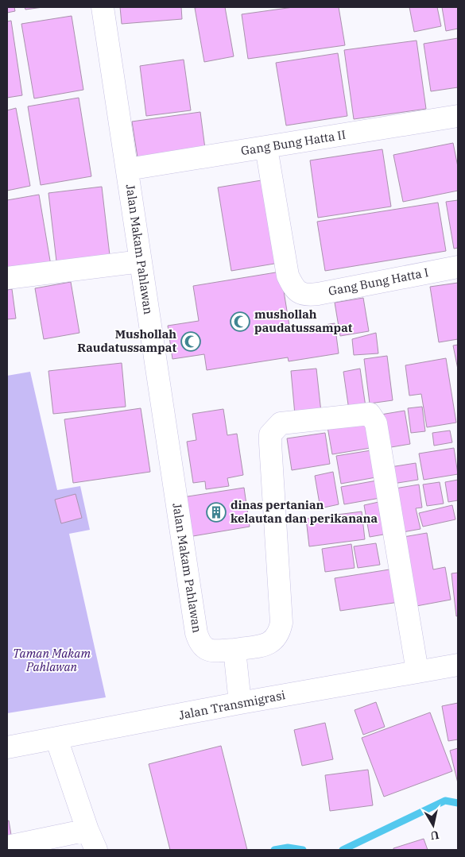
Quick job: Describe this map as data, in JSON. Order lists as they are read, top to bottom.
{
  "streets": {
    "street": [
      "Gang Bung Hatta II",
      "Jalan Makam Pahlawan",
      "Gang Bung Hatta I",
      "Jalan Transmigrasi"
    ]
  },
  "crossings": [
    ["Gang Bung Hatta II", "Jalan Makam Pahlawan"],
    ["Gang Bung Hatta II", "Gang Bung Hatta I"],
    ["Jalan Makam Pahlawan", "Jalan Transmigrasi"]
  ],
  "parks": ["Taman Makam Pahlawan"],
  "places": {
    "mosque": ["mushollah paudatussampat", "Mushollah Raudatussampat"],
    "building": ["dinas pertanian kelautan dan perikanana"]
  },
  "north": "bottom"
}
